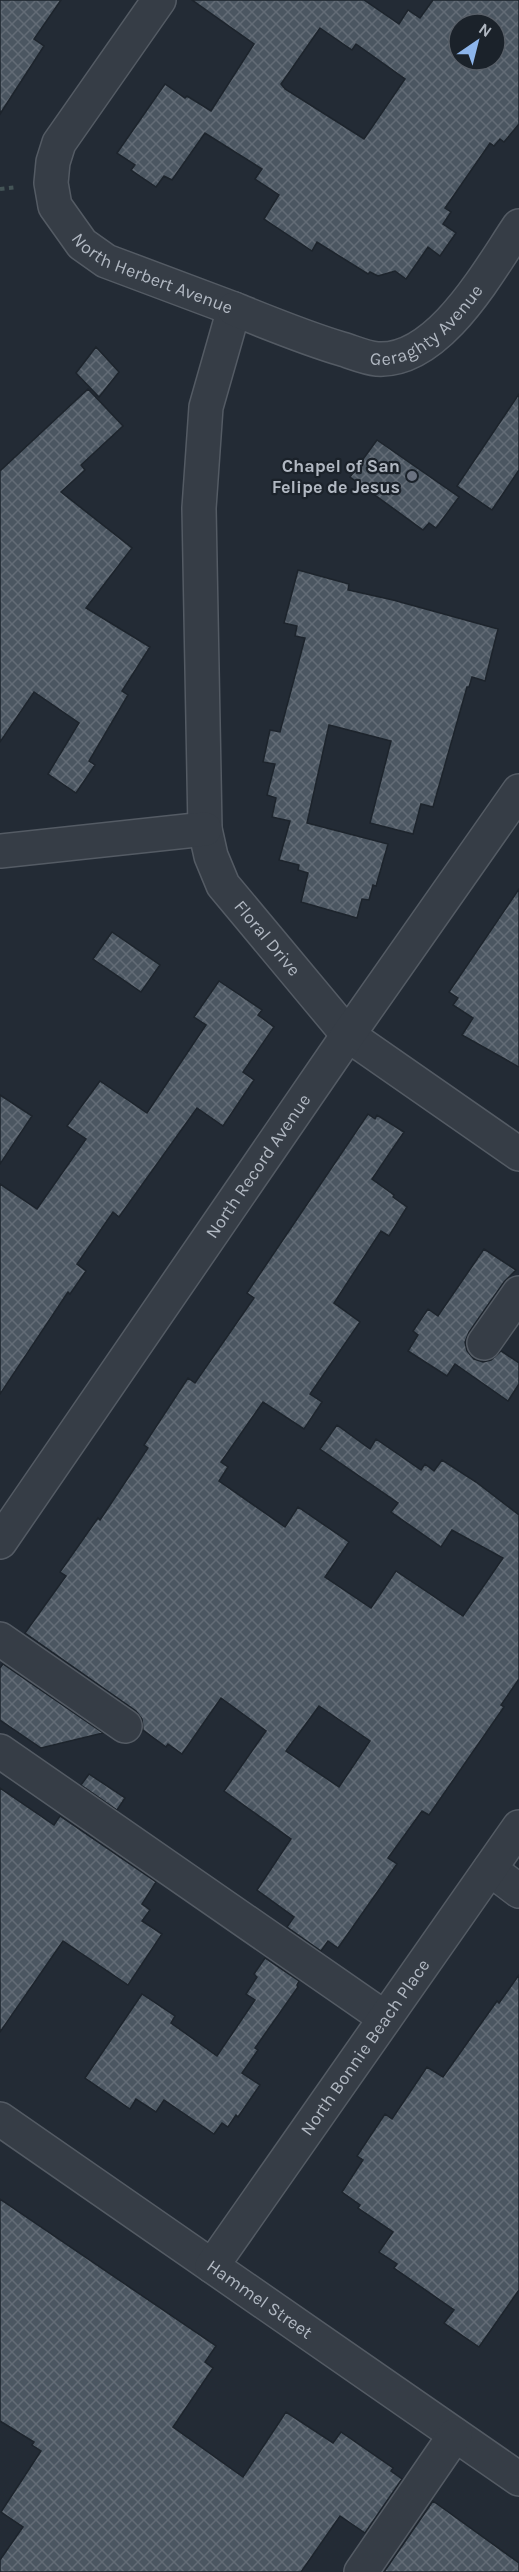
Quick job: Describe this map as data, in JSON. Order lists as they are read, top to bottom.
{
  "streets": {
    "street": [
      "North Herbert Avenue",
      "Geraghty Avenue",
      "Floral Drive",
      "North Record Avenue",
      "North Bonnie Beach Place",
      "Hammel Street"
    ]
  },
  "crossings": [
    ["North Herbert Avenue", "Geraghty Avenue"],
    ["North Herbert Avenue", "Floral Drive"],
    ["Floral Drive", "North Record Avenue"],
    ["North Bonnie Beach Place", "Hammel Street"]
  ],
  "places": ["Chapel of San Felipe de Jesus"],
  "north": "top right"
}
